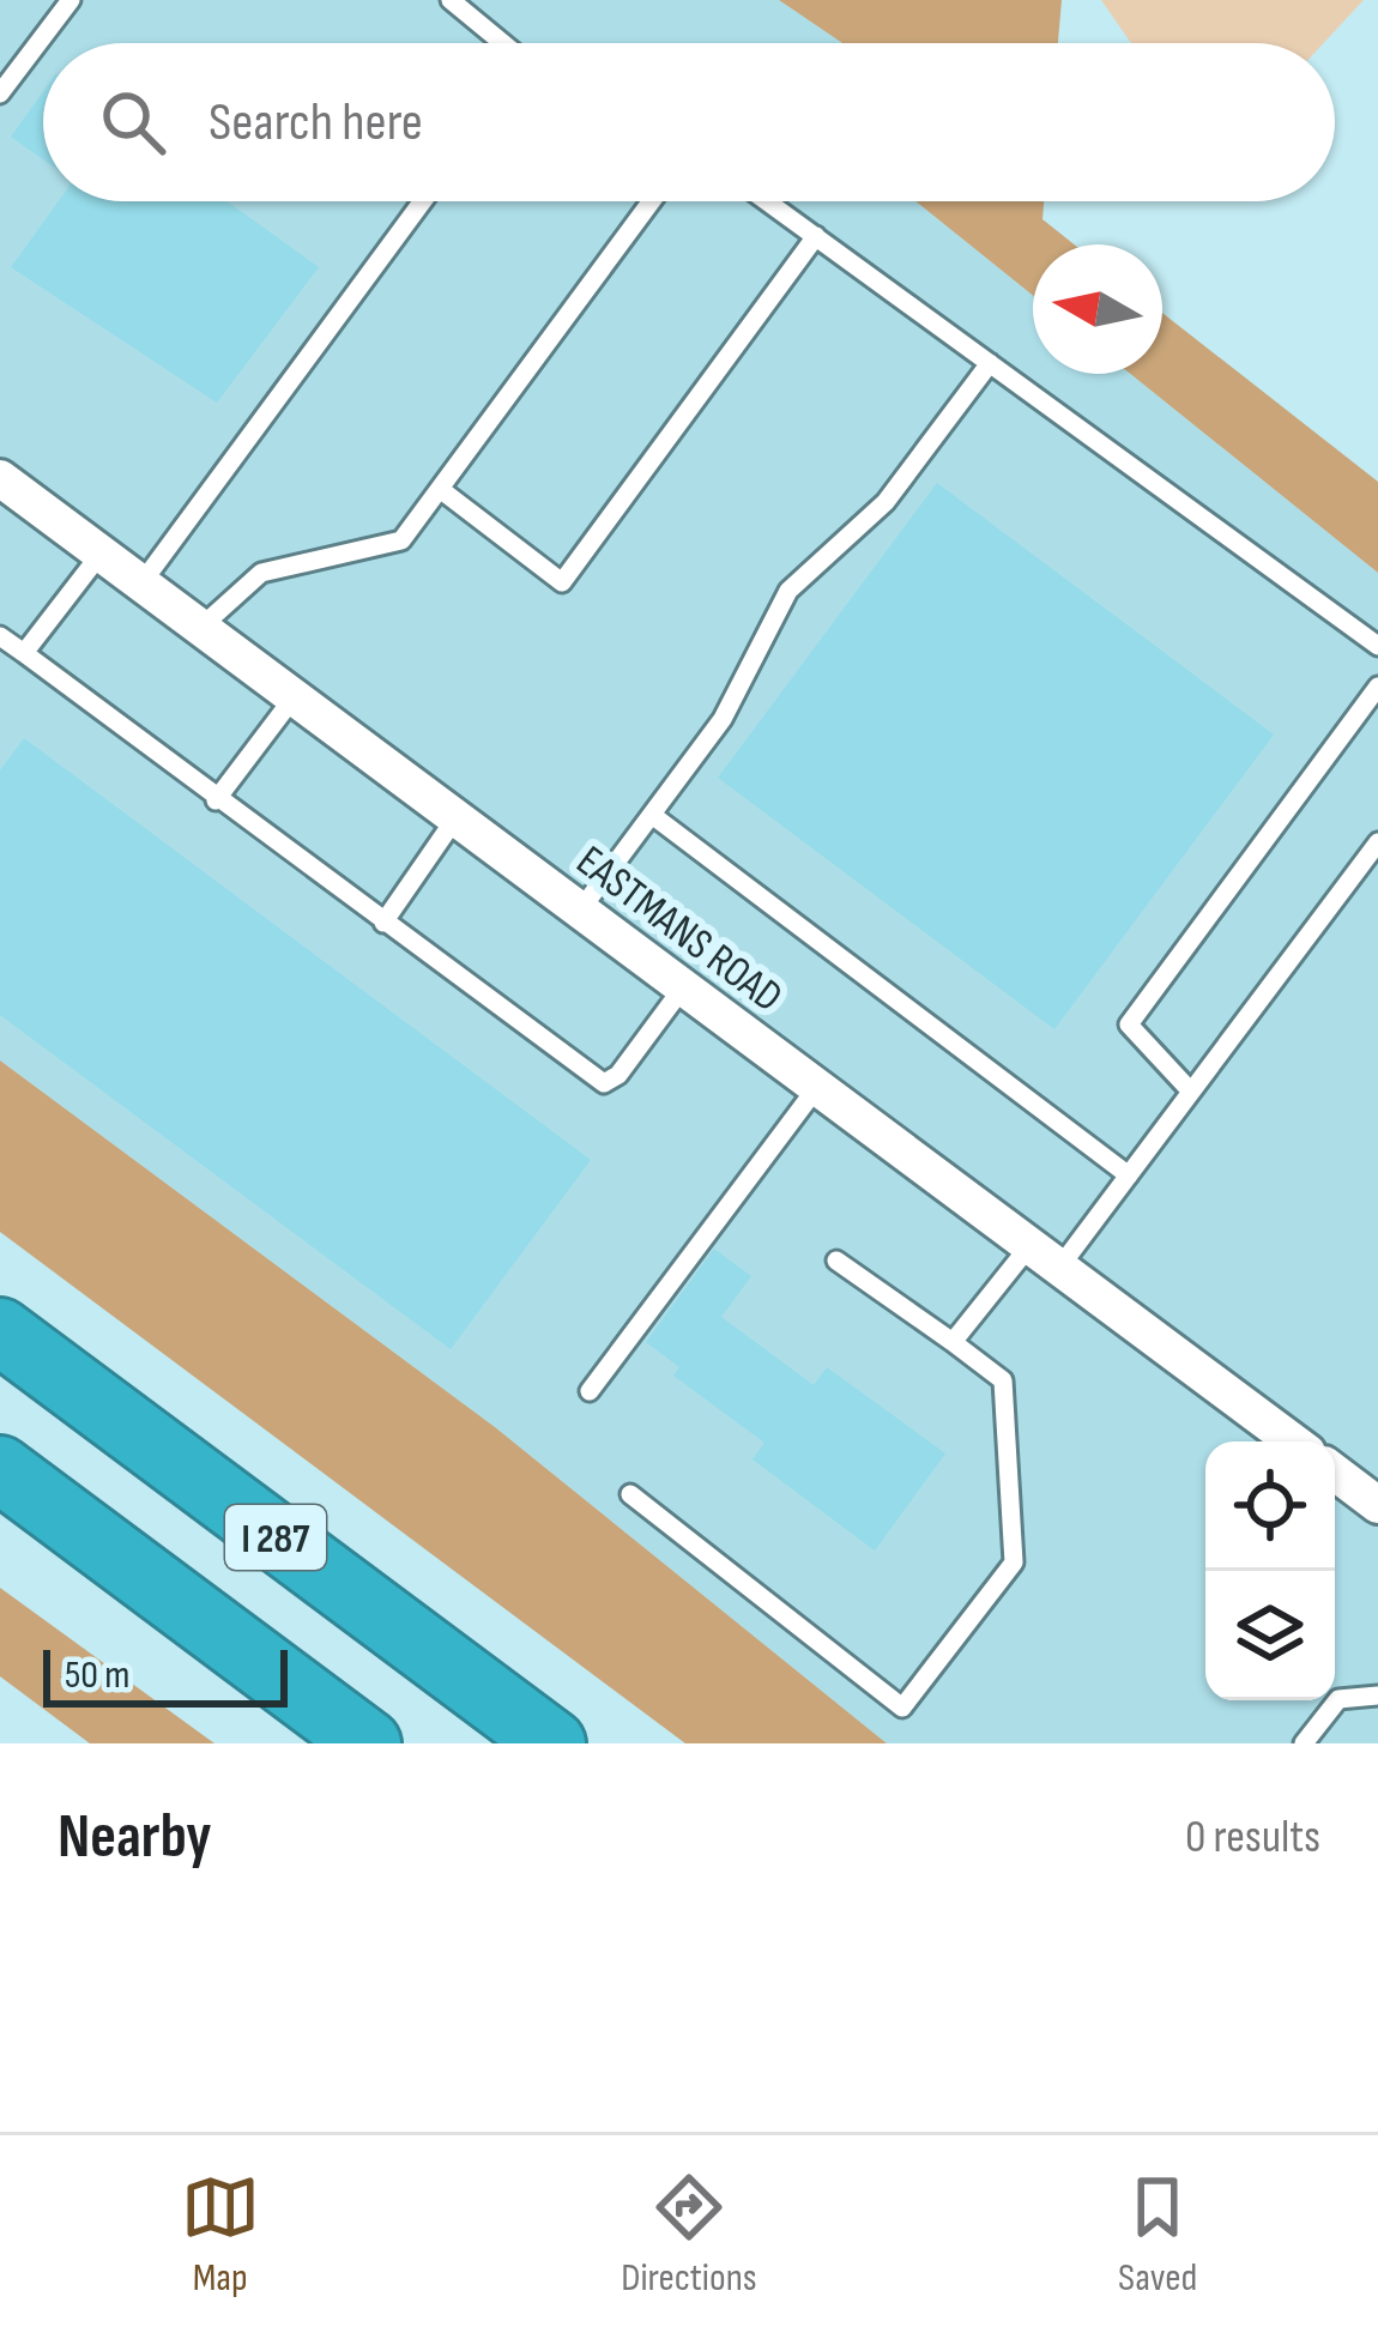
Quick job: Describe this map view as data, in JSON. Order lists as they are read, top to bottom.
{
  "streets": {
    "highway": ["I 287"],
    "street": ["EASTMANS ROAD"]
  },
  "scale_bar": "50 m",
  "north": "left",
  "page": {
    "search": "Search here",
    "scale": "50 m",
    "heading": ["Nearby", "0 results"],
    "nav": ["Map", "Directions", "Saved"]
  }
}
